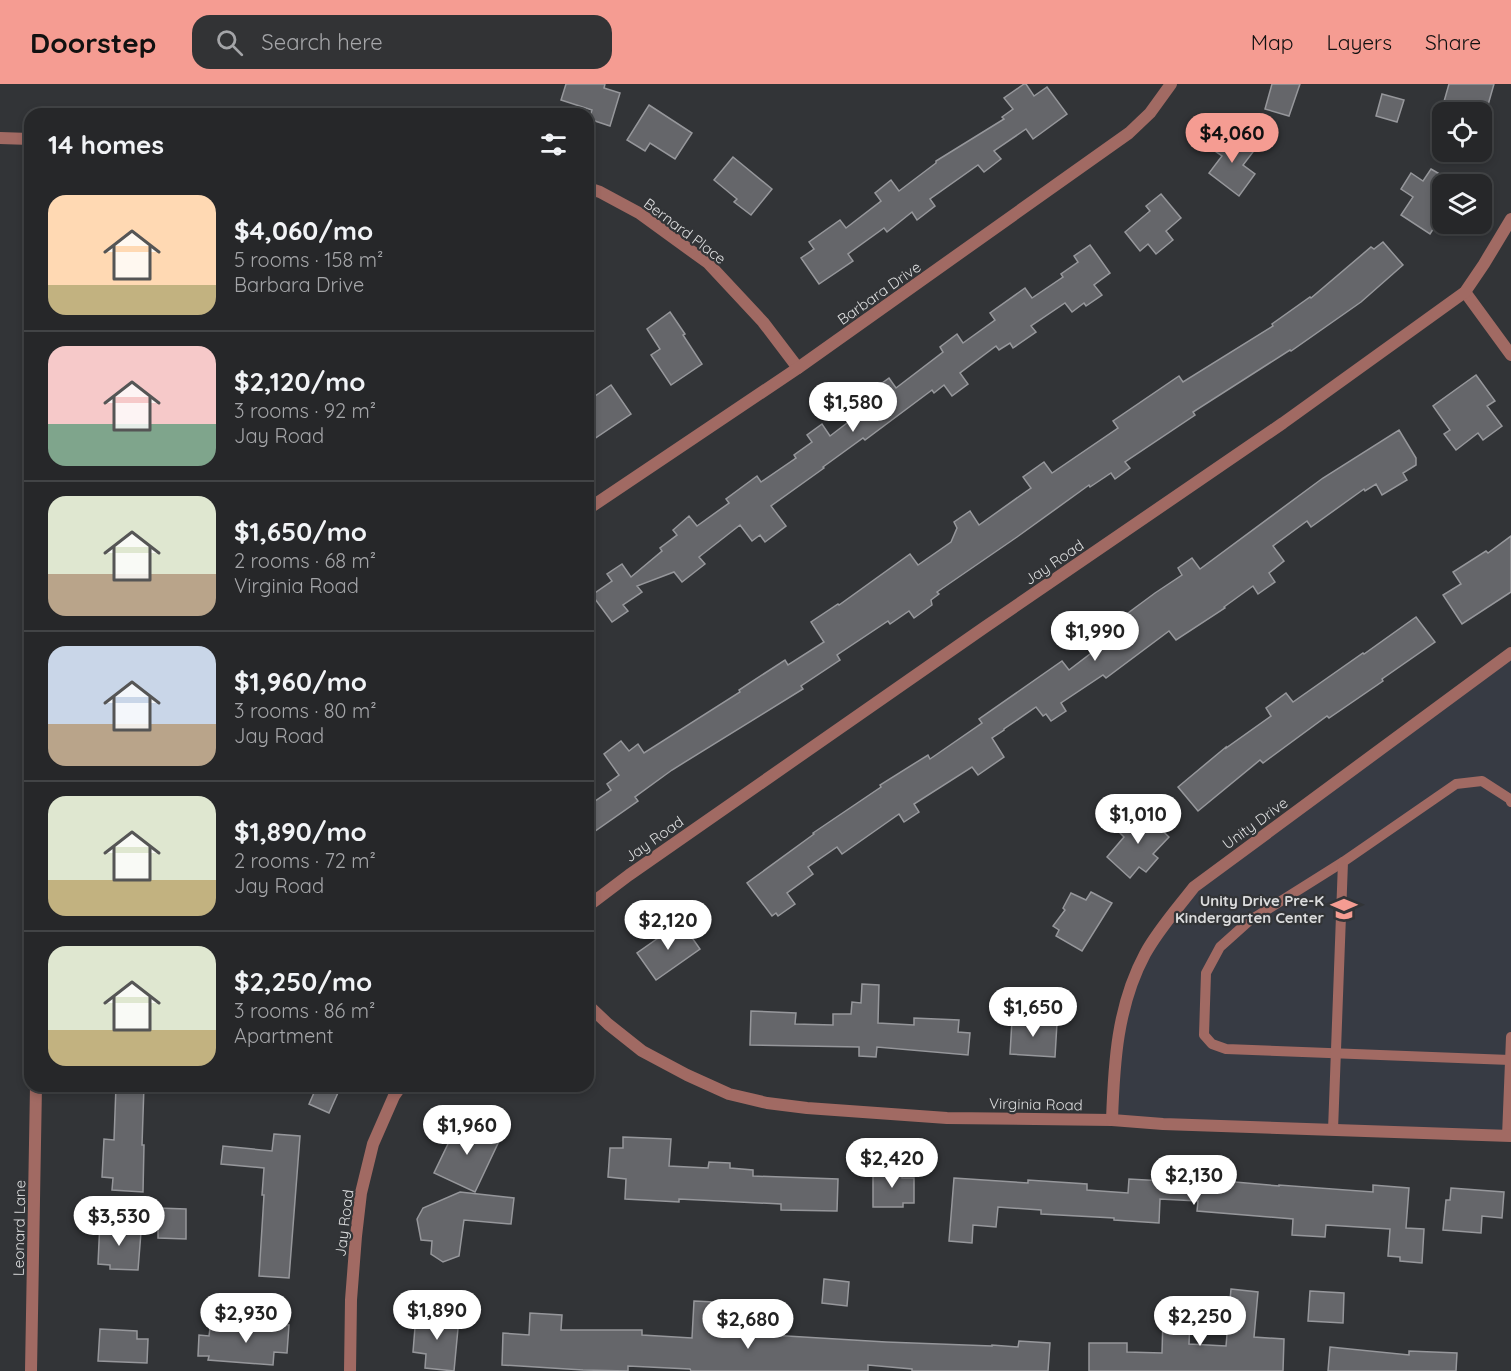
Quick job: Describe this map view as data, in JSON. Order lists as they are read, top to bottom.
{
  "streets": {
    "street": [
      "Bernard Place",
      "Barbara Drive",
      "Jay Road",
      "Unity Drive",
      "Virginia Road",
      "Leonard Lane"
    ]
  },
  "crossings": [
    ["Bernard Place", "Barbara Drive"],
    ["Unity Drive", "Virginia Road"]
  ],
  "places": {
    "school or university": ["Unity Drive Pre-K Kindergarten Center"]
  },
  "page": {
    "header": "Doorstep",
    "search": "Search here",
    "nav": ["Map", "Layers", "Share"],
    "heading": "14 homes",
    "price": [
      "$4,060",
      "$1,580",
      "$1,990",
      "$1,010",
      "$2,120",
      "$1,650",
      "$1,960",
      "$2,420",
      "$2,130",
      "$3,530",
      "$1,890",
      "$2,930",
      "$2,250",
      "$2,680"
    ],
    "list": [
      {
        "name": "$4,060/mo",
        "note": "5 rooms · 158 m² · Barbara Drive"
      },
      {
        "name": "$2,120/mo",
        "note": "3 rooms · 92 m² · Jay Road"
      },
      {
        "name": "$1,650/mo",
        "note": "2 rooms · 68 m² · Virginia Road"
      },
      {
        "name": "$1,960/mo",
        "note": "3 rooms · 80 m² · Jay Road"
      },
      {
        "name": "$1,890/mo",
        "note": "2 rooms · 72 m² · Jay Road"
      },
      {
        "name": "$2,250/mo",
        "note": "3 rooms · 86 m² · Apartment"
      }
    ]
  }
}
